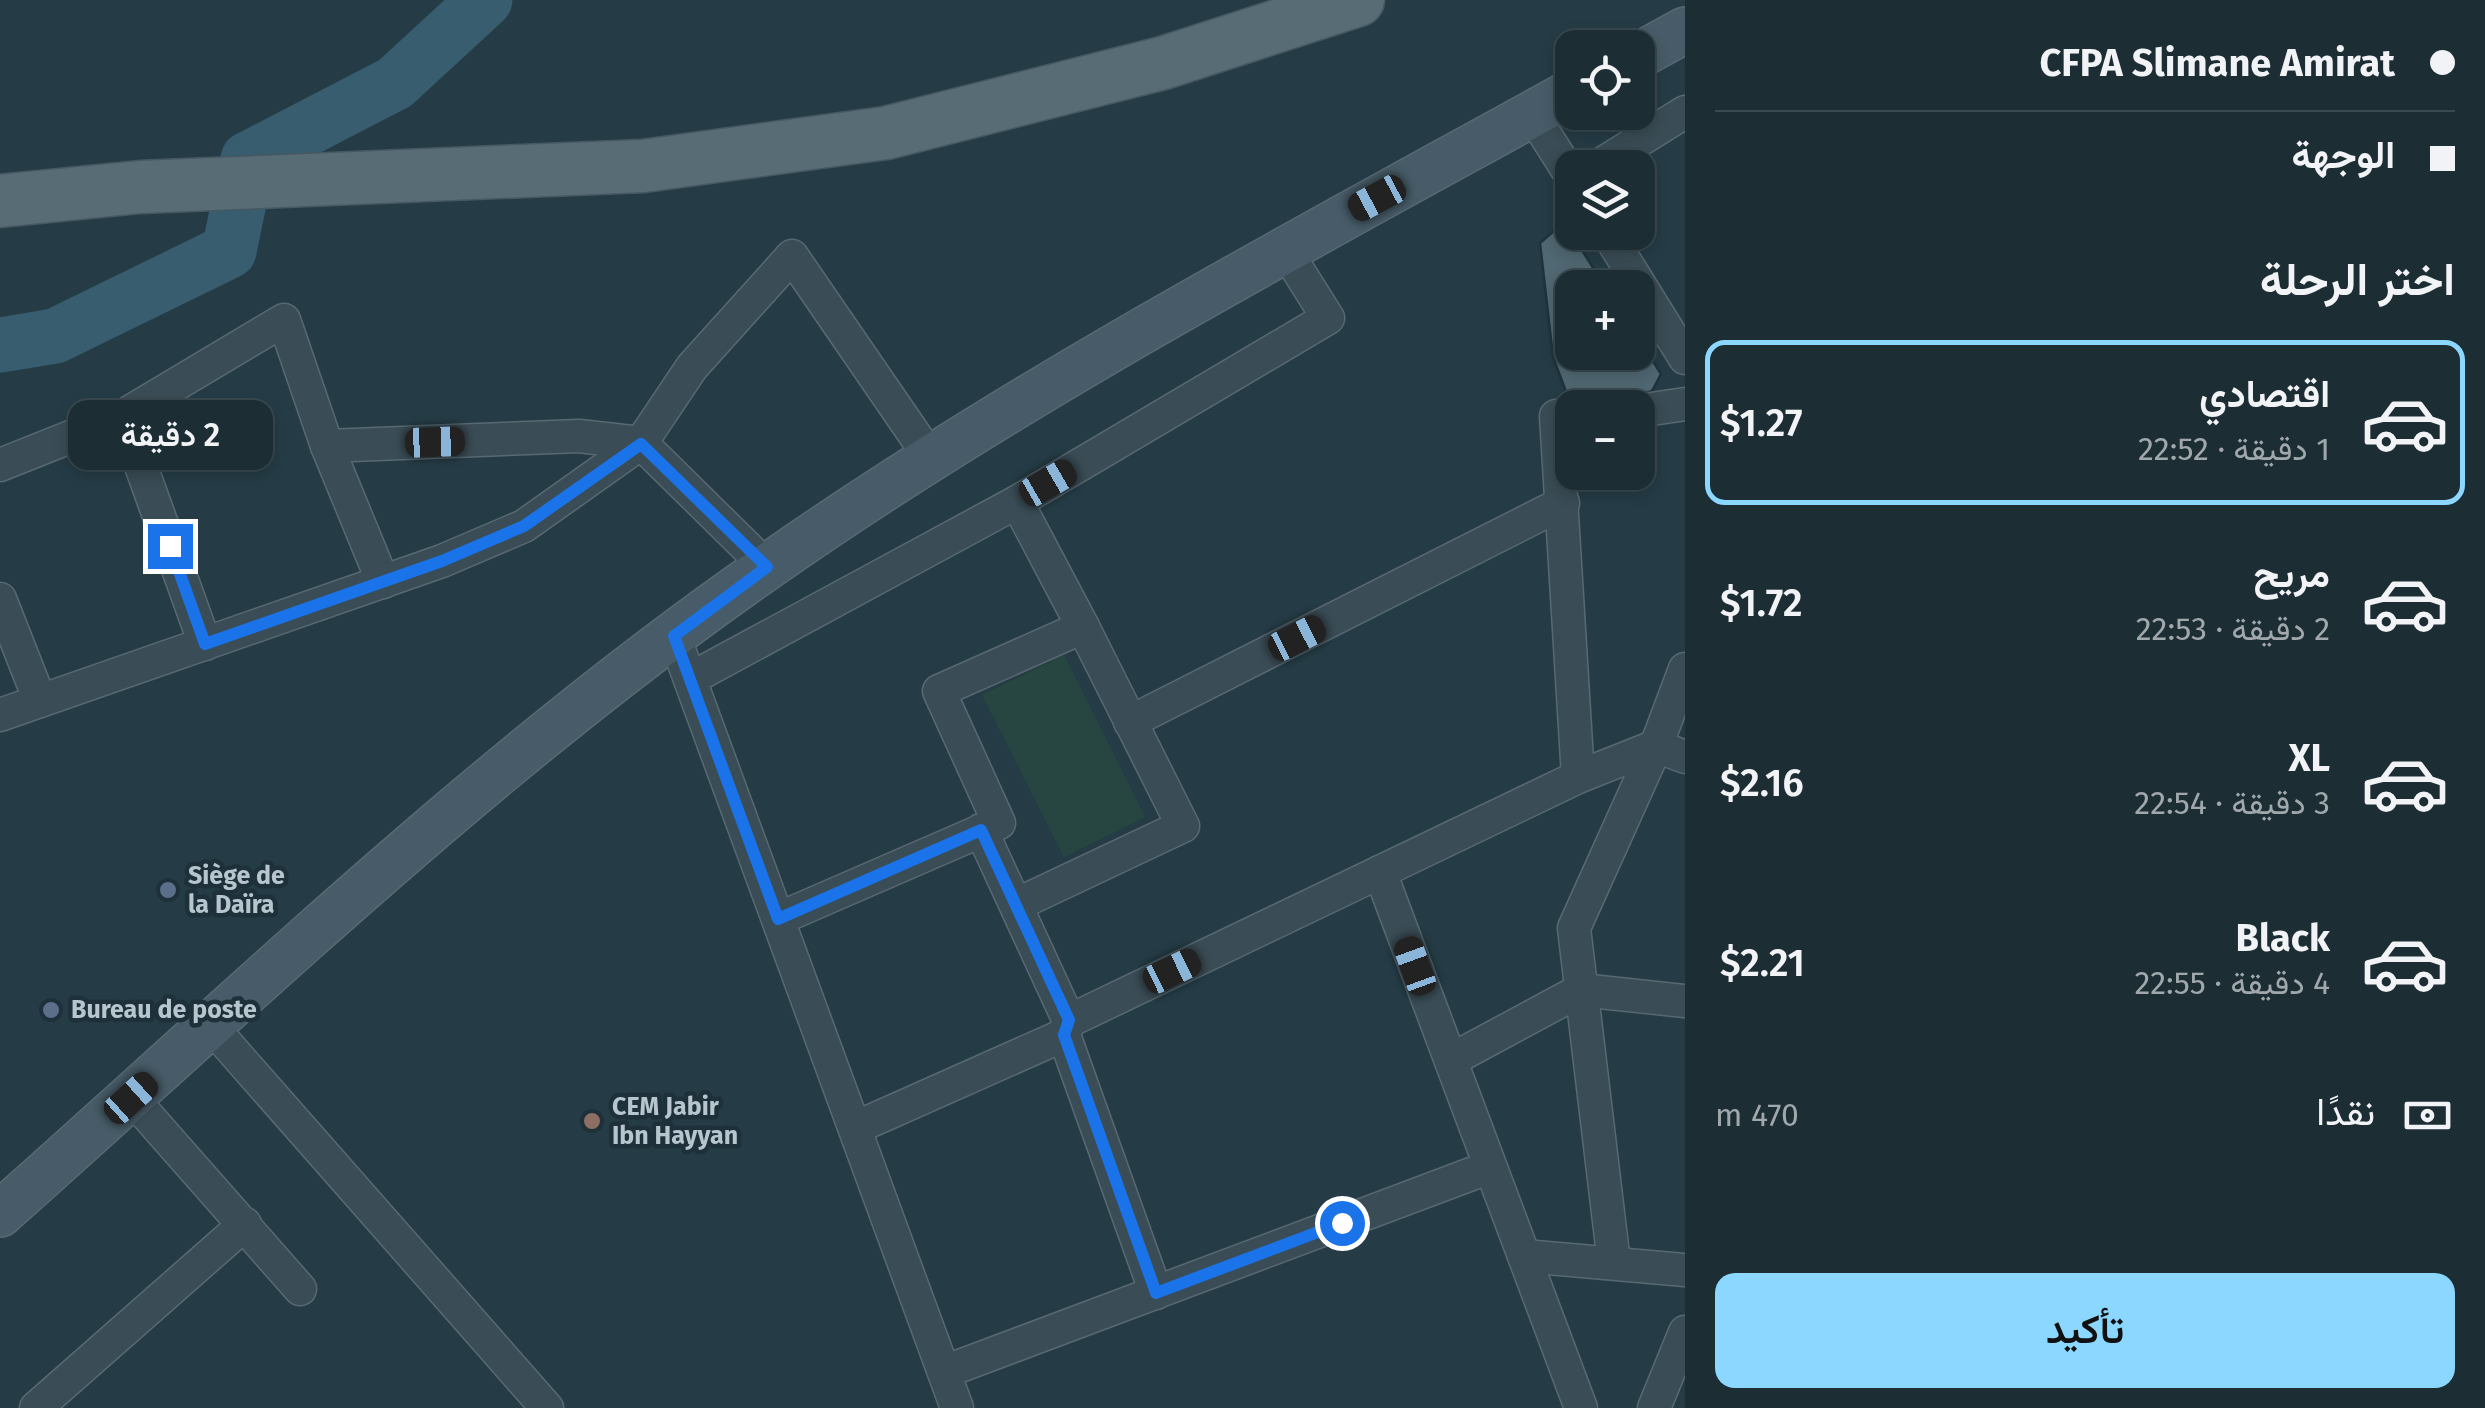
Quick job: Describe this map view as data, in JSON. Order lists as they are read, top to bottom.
{
  "places": ["Siège de la Daïra", "Bureau de poste", "CEM Jabir Ibn Hayyan"],
  "page": {
    "banner": ["CFPA Slimane Amirat", "الوجهة"],
    "map_buttons": ["+", "−"],
    "heading": "اختر الرحلة",
    "list": [
      {
        "name": "اقتصادي",
        "note": "1 دقيقة · 22:52",
        "value": "$1.27"
      },
      {
        "name": "مريح",
        "note": "2 دقيقة · 22:53",
        "value": "$1.72"
      },
      {
        "name": "XL",
        "note": "3 دقيقة · 22:54",
        "value": "$2.16"
      },
      {
        "name": "Black",
        "note": "4 دقيقة · 22:55",
        "value": "$2.21"
      }
    ],
    "bubble": "2 دقيقة",
    "pay": ["نقدًا", "470 m"],
    "buttons": "تأكيد"
  }
}
